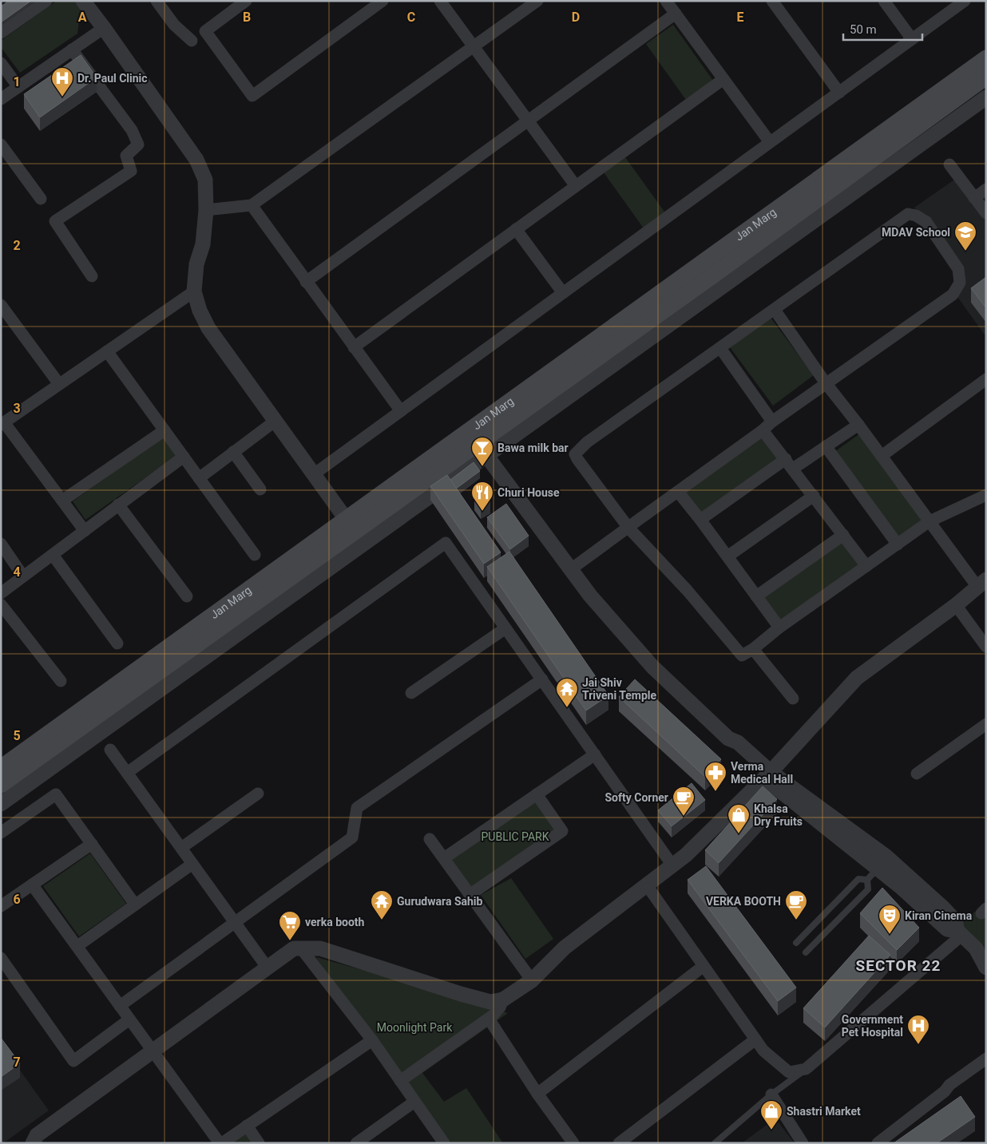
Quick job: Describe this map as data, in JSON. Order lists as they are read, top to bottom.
{
  "streets": {
    "main road": ["Jan Marg"]
  },
  "districts": ["SECTOR 22"],
  "parks": ["PUBLIC PARK", "Moonlight Park"],
  "places": {
    "hospital": ["Dr. Paul Clinic", "Government Pet Hospital"],
    "school or university": ["MDAV School"],
    "bar": ["Bawa milk bar"],
    "restaurant": ["Churi House"],
    "temple": ["Jai Shiv Triveni Temple", "Gurudwara Sahib"],
    "pharmacy": ["Verma Medical Hall"],
    "cafe": ["Softy Corner", "VERKA BOOTH"],
    "shop": ["Khalsa Dry Fruits", "Shastri Market"],
    "theatre": ["Kiran Cinema"],
    "supermarket": ["verka booth"]
  },
  "scale_bar": "50 m",
  "grid": {
    "columns": [
      "A",
      "B",
      "C",
      "D",
      "E"
    ],
    "rows": [
      "1",
      "2",
      "3",
      "4",
      "5",
      "6",
      "7"
    ]
  }
}
